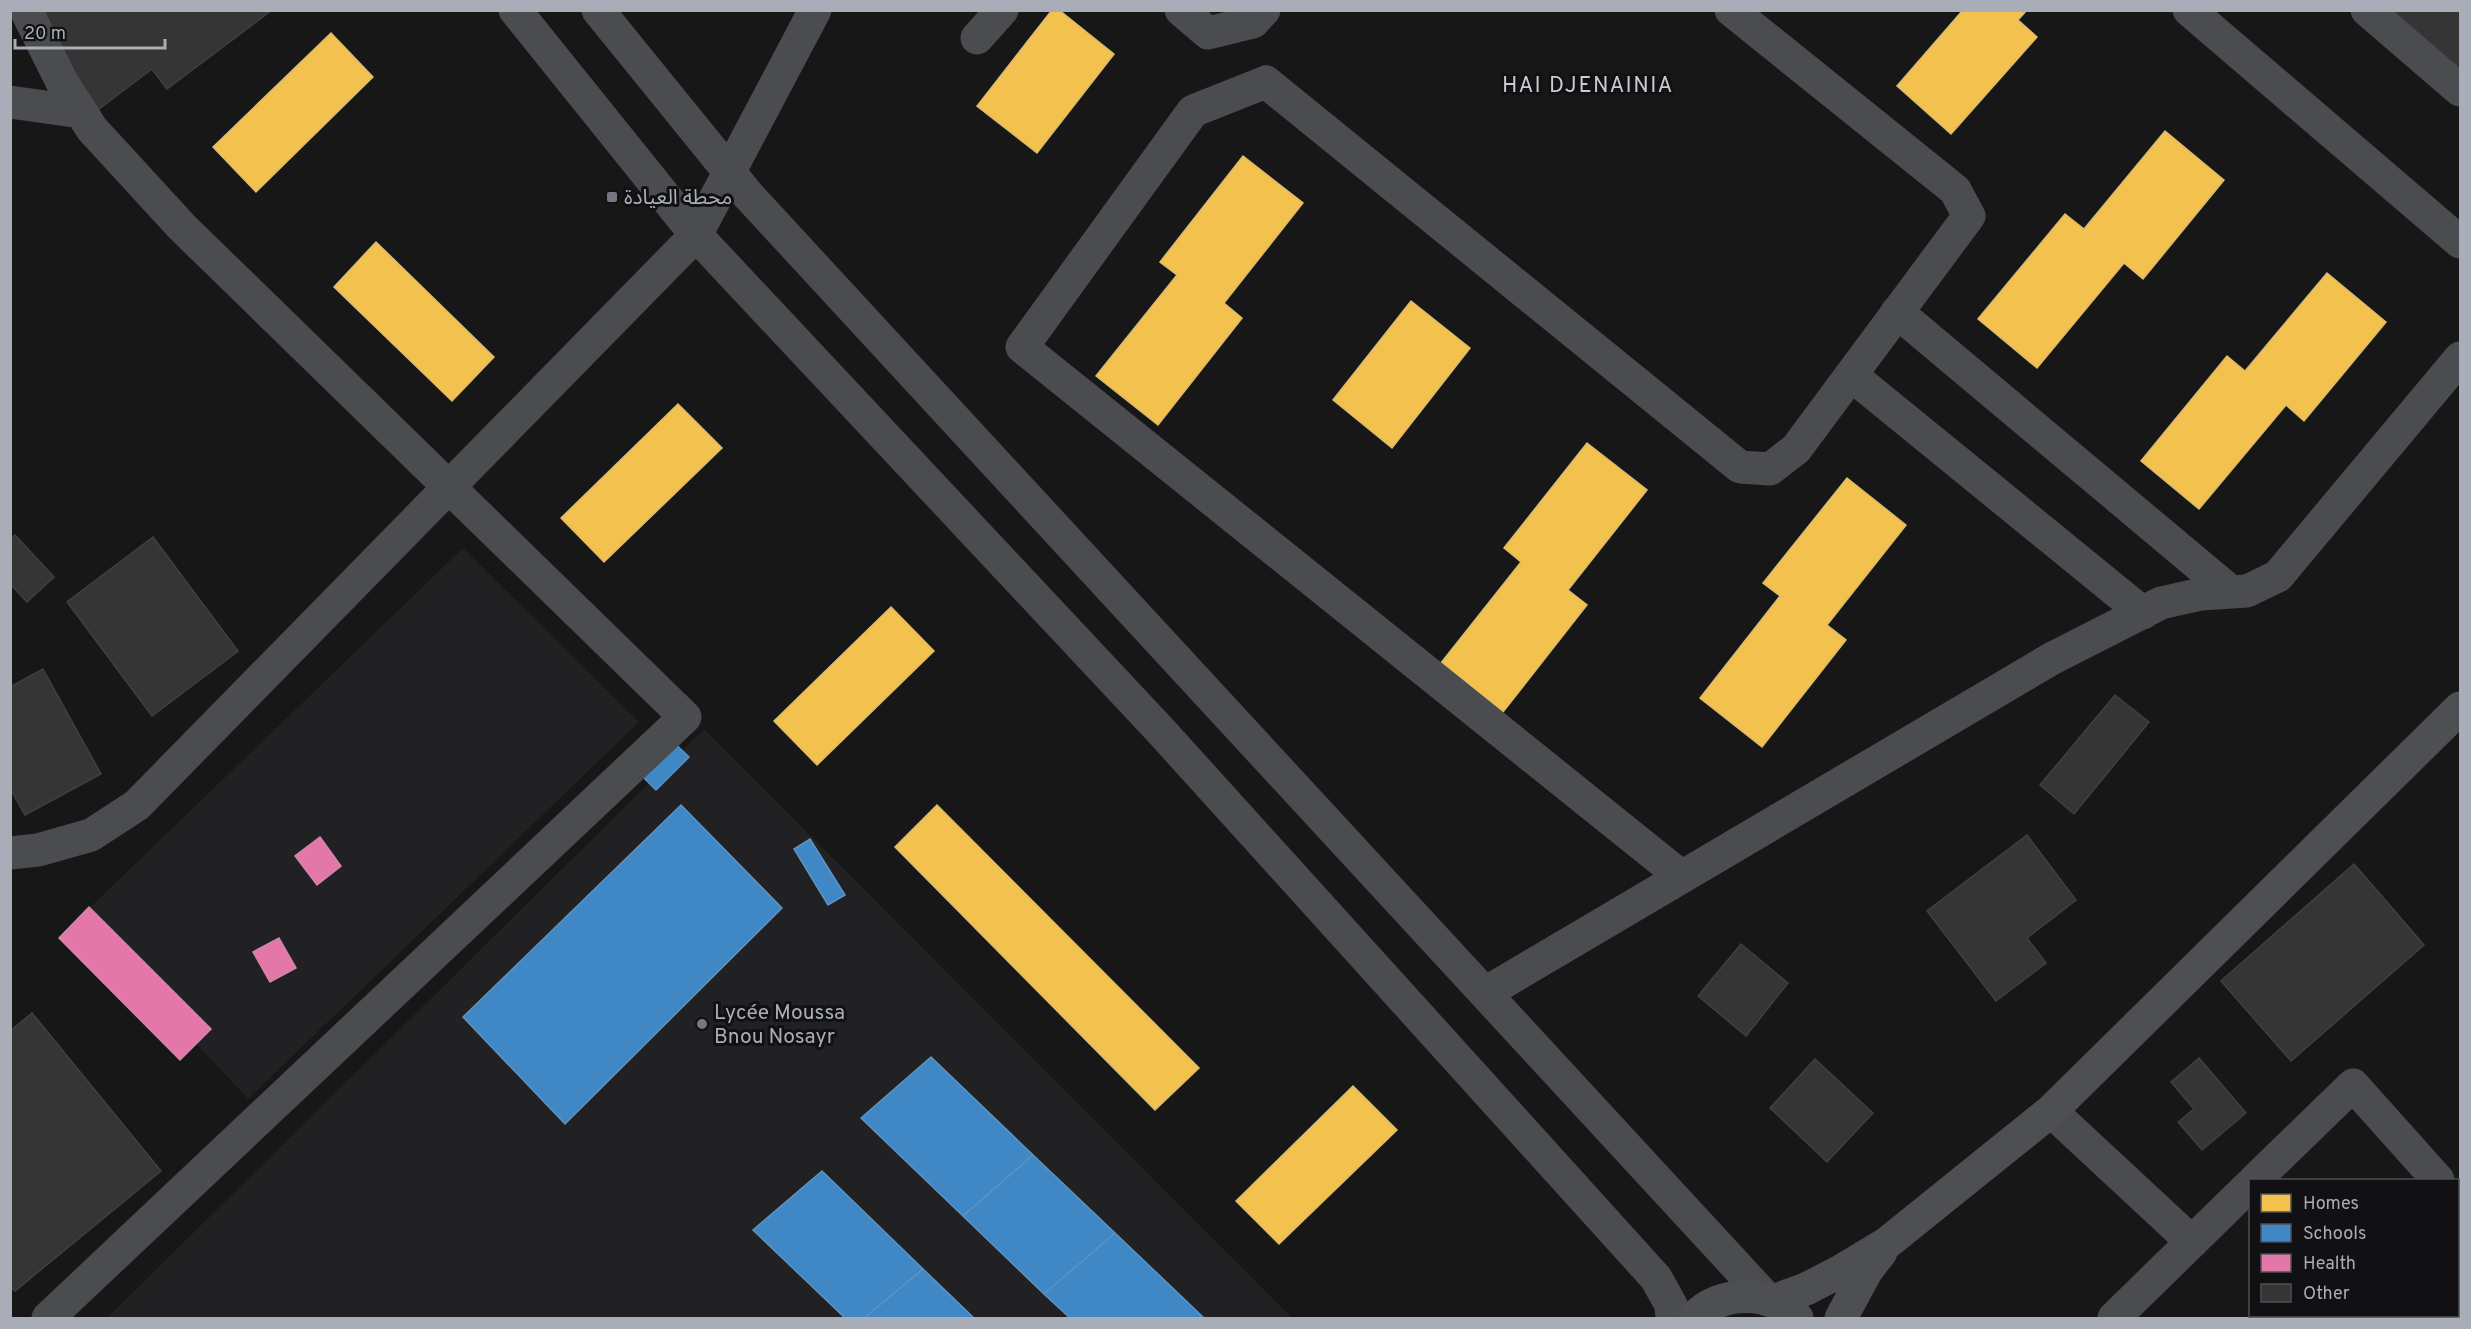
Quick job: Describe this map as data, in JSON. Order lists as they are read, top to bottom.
{
  "districts": ["HAI DJENAINIA"],
  "places": {
    "transit": ["محطة العيادة"],
    "other": ["Lycée Moussa Bnou Nosayr"]
  },
  "legend": [
    "Homes",
    "Schools",
    "Health",
    "Other"
  ],
  "scale_bar": "20 m"
}
